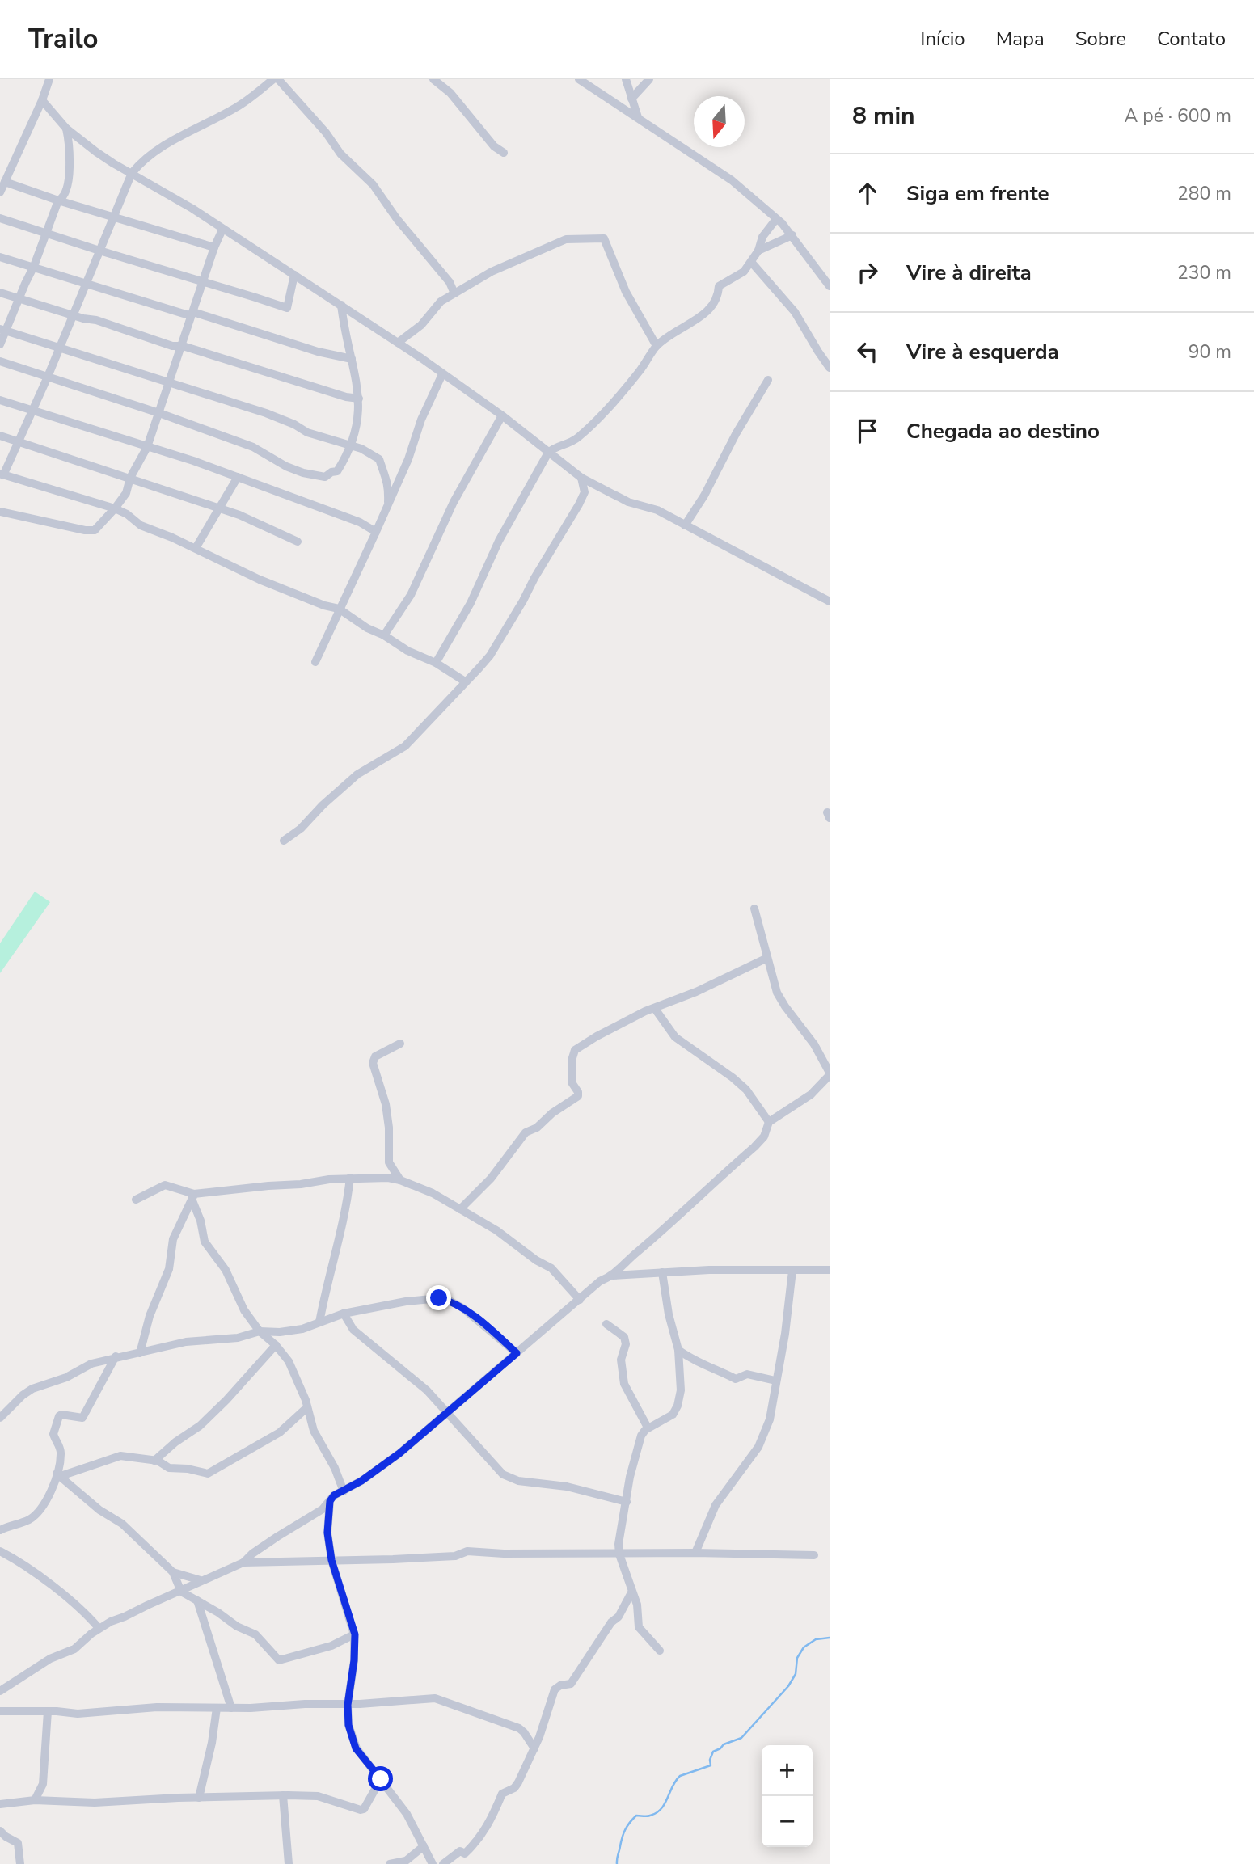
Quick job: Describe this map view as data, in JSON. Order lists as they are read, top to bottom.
{
  "north": "bottom",
  "page": {
    "header": "Trailo",
    "nav": [
      "Início",
      "Mapa",
      "Sobre",
      "Contato"
    ],
    "heading": ["8 min", "A pé · 600 m"],
    "list": [
      ["Siga em frente", "280 m"],
      ["Vire à direita", "230 m"],
      ["Vire à esquerda", "90 m"],
      "Chegada ao destino"
    ],
    "map_buttons": ["+", "−"]
  }
}
